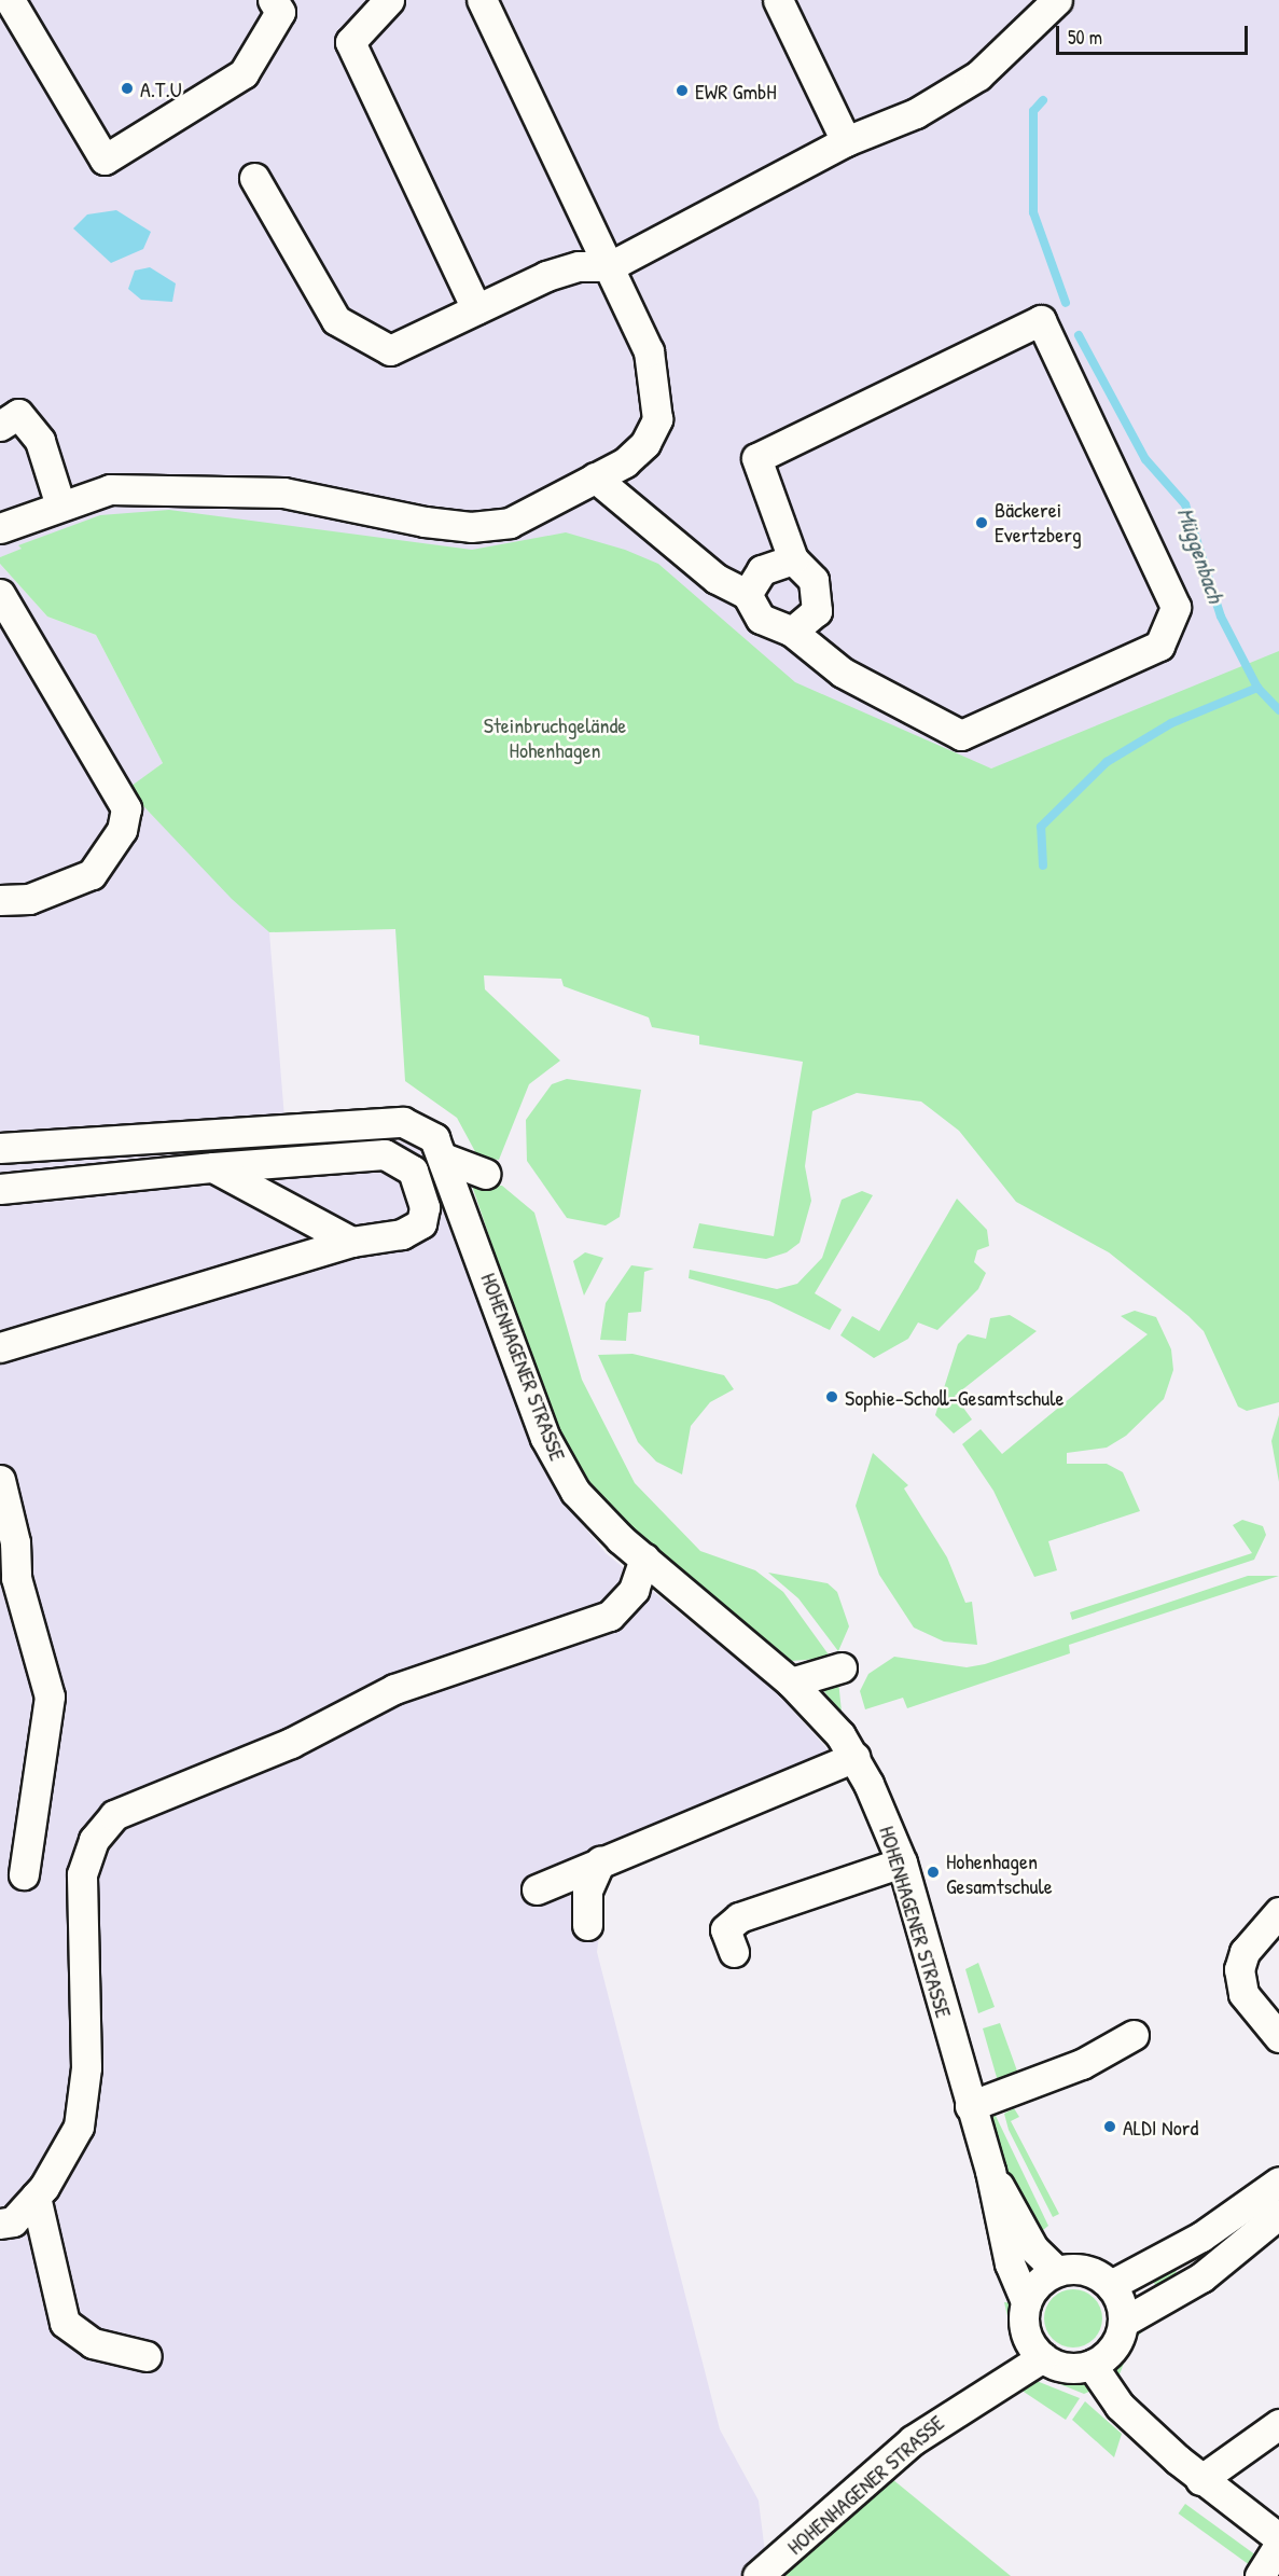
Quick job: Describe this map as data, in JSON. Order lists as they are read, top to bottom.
{
  "streets": {
    "street": ["HOHENHAGENER STRASSE"]
  },
  "water": ["Müggenbach"],
  "parks": ["Steinbruchgelände Hohenhagen"],
  "places": [
    "A.T.U",
    "EWR GmbH",
    "Bäckerei Evertzberg",
    "Sophie-Scholl-Gesamtschule",
    "Hohenhagen Gesamtschule",
    "ALDI Nord"
  ],
  "scale_bar": "50 m"
}
